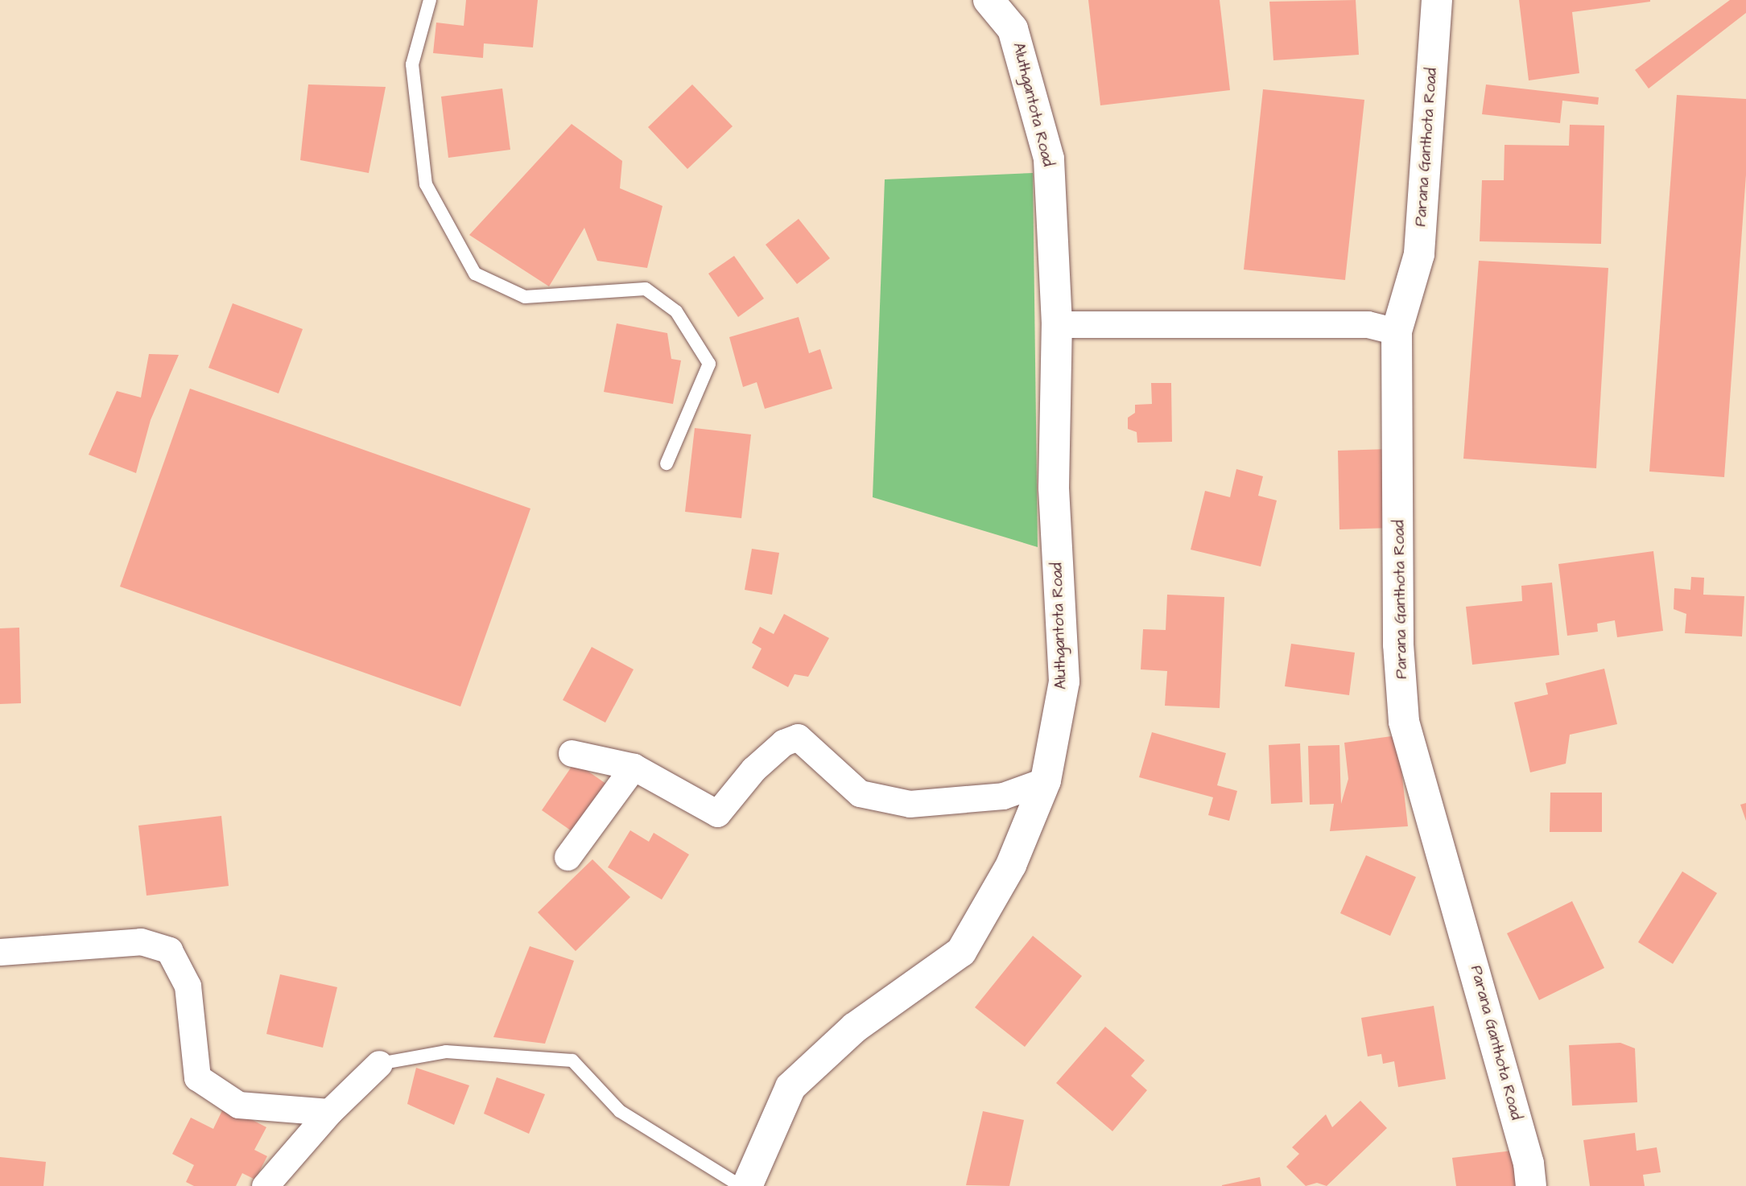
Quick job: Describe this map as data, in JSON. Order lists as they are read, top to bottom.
{
  "streets": {
    "street": ["Aluthgantota Road", "Parana Ganthota Road"]
  }
}
